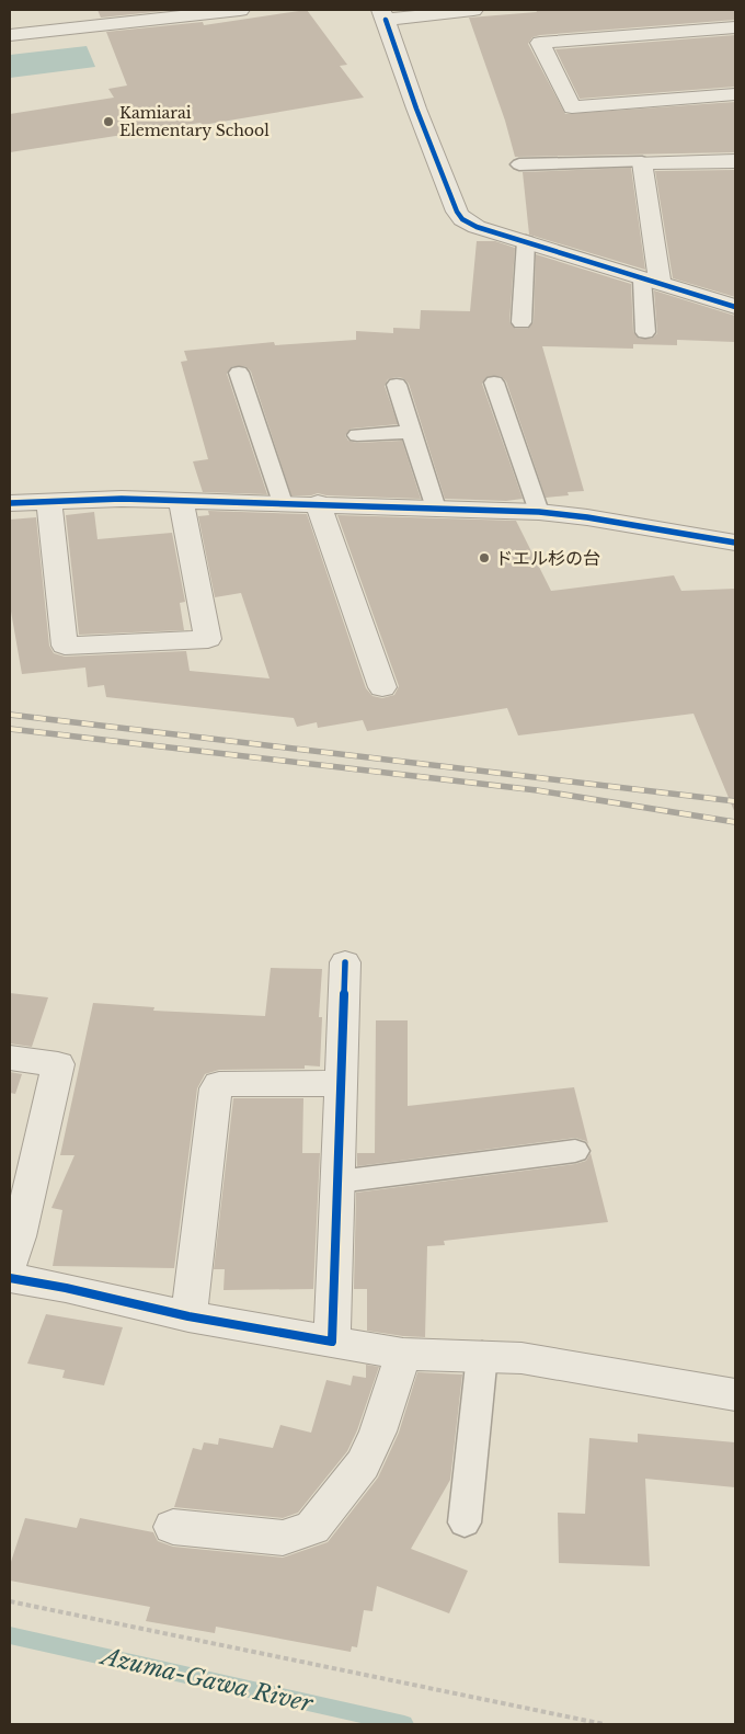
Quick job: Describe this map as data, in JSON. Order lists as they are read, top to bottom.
{
  "water": ["Azuma-Gawa River"],
  "places": ["Kamiarai Elementary School", "ドエル杉の台"]
}
